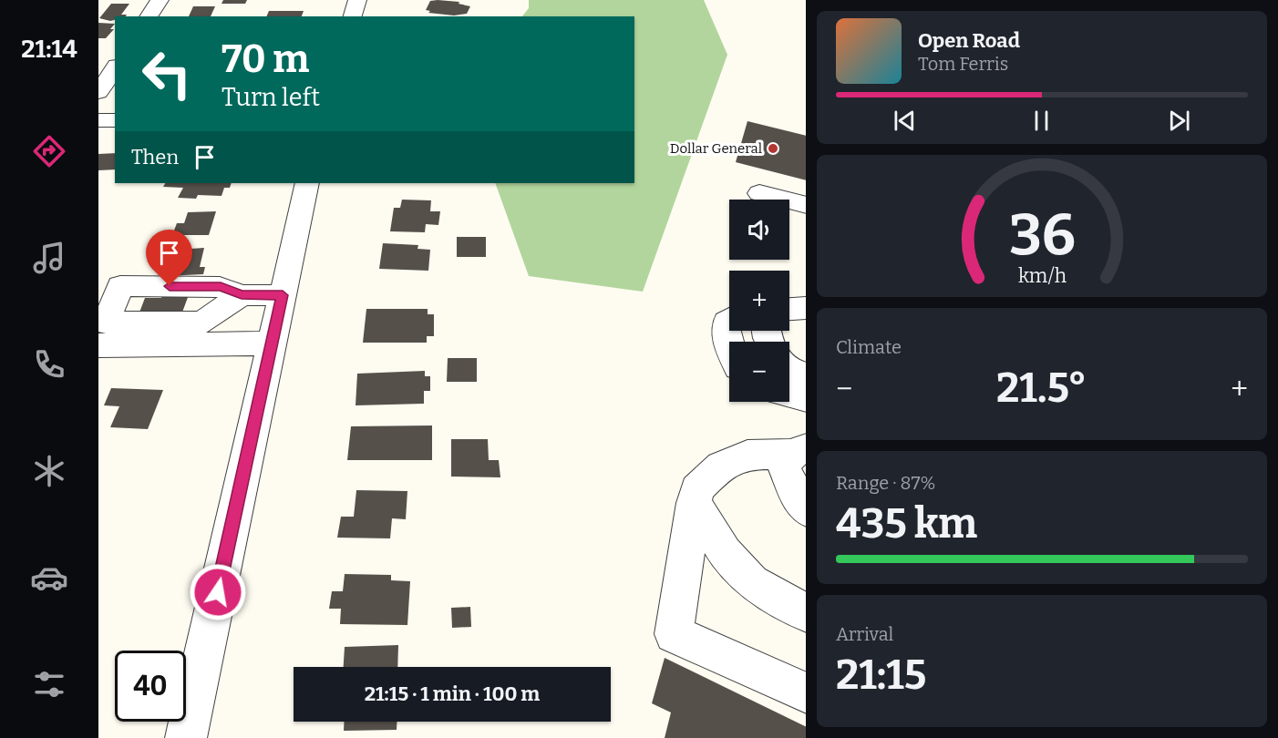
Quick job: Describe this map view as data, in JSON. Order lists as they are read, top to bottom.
{
  "places": ["Dollar General"],
  "page": {
    "tabs": "21:14",
    "turn": ["70 m", "Turn left"],
    "song": ["Open Road", "Tom Ferris"],
    "then": "Then",
    "map_buttons": ["+", "−"],
    "tile": [
      "Climate",
      ["Range · 87%", "435 km"],
      ["Arrival", "21:15"]
    ],
    "heat": ["−", "21.5°", "+"],
    "limit": "40",
    "trip": "21:15 · 1 min · 100 m",
    "gauge": ["36", "km/h"]
  }
}
